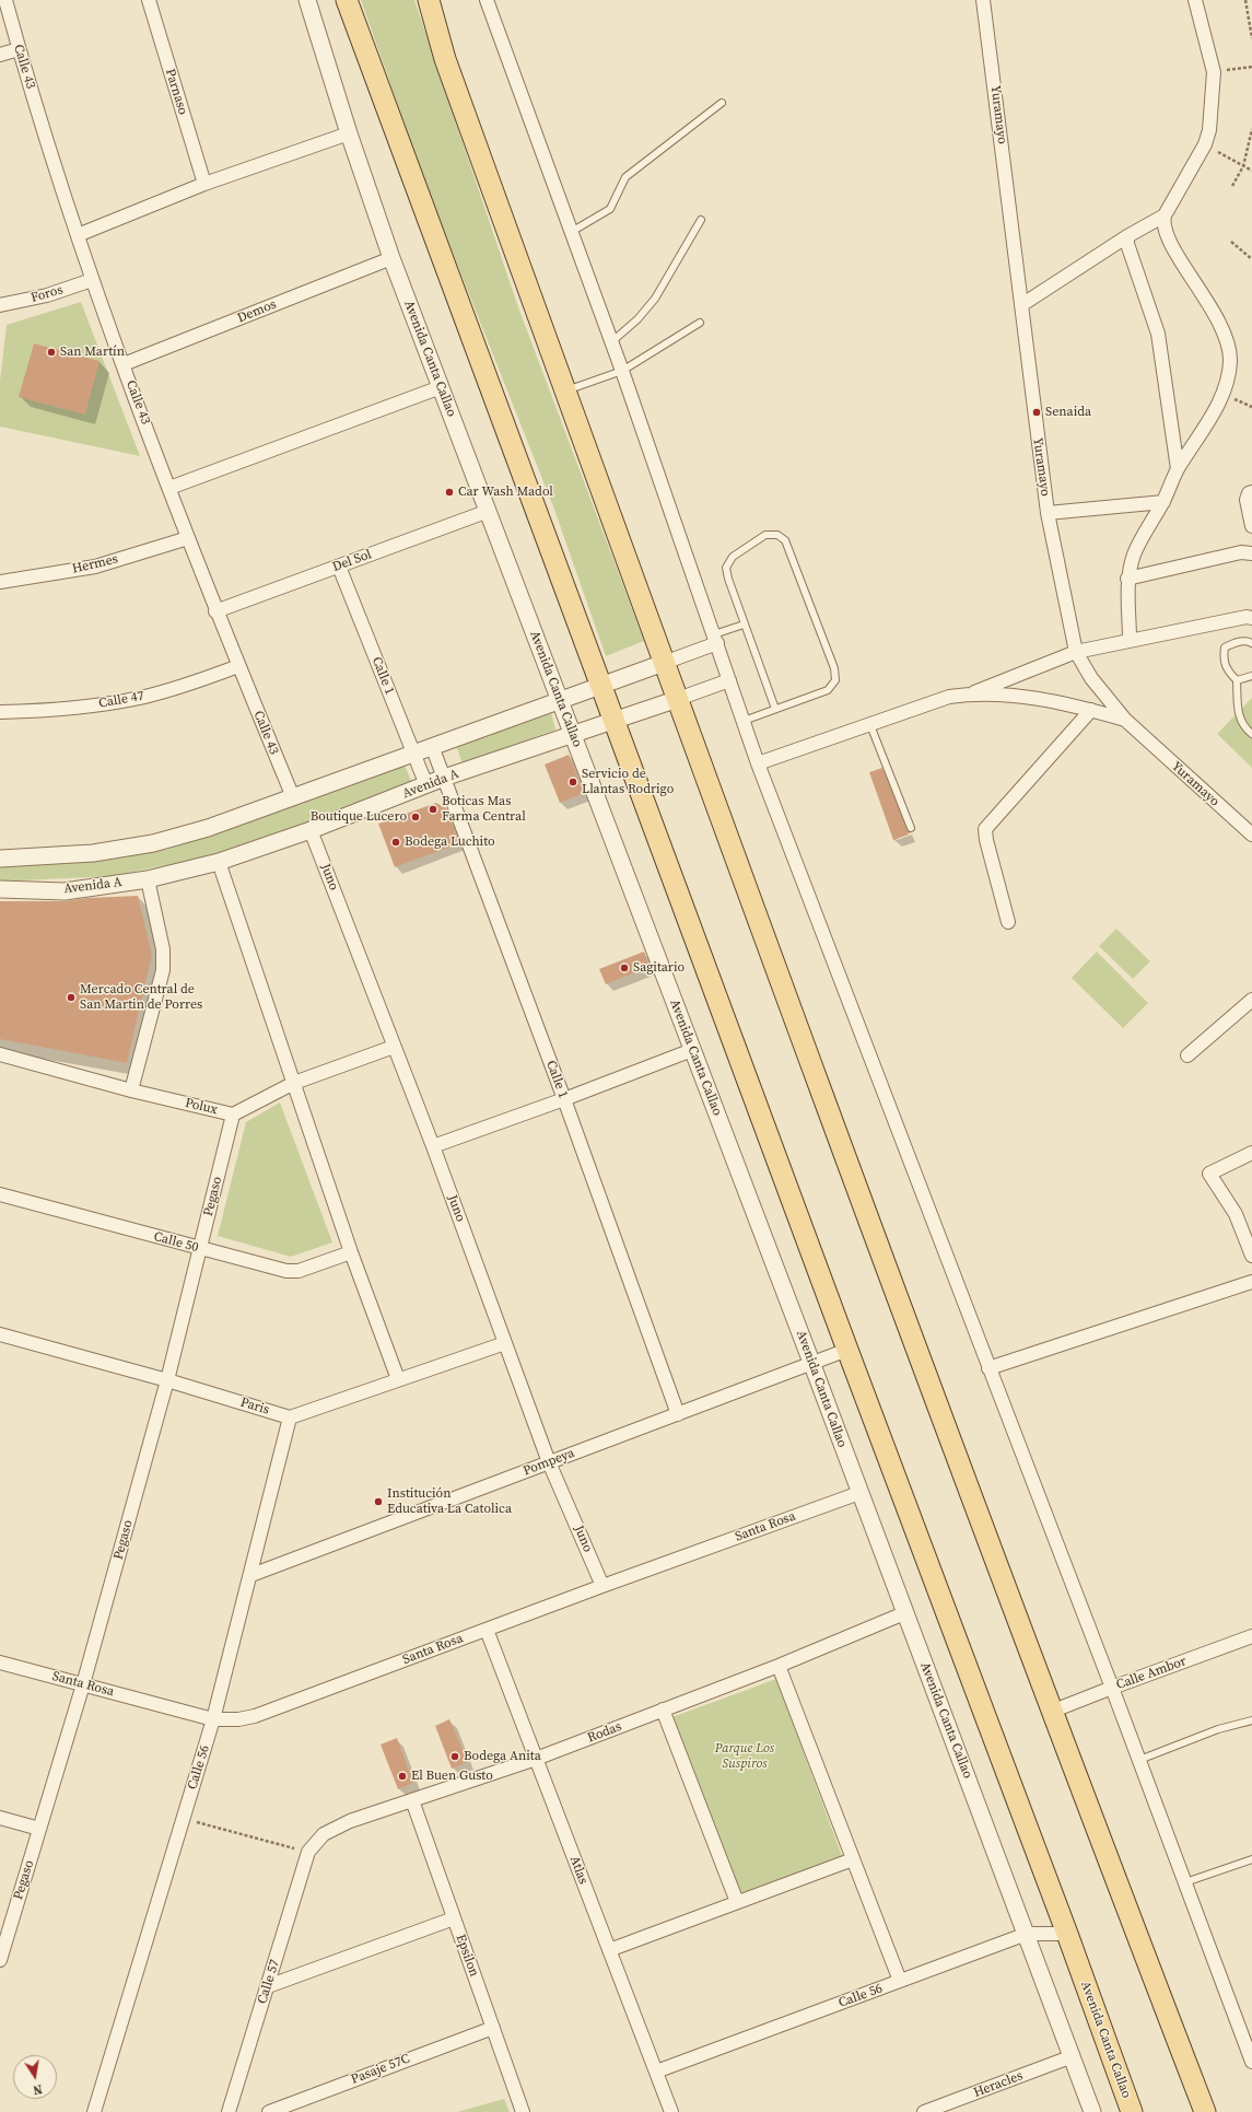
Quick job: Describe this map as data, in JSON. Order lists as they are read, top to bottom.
{
  "streets": {
    "main road": ["Avenida Canta Callao"],
    "street": [
      "Calle 43",
      "Parnaso",
      "Yuramayo",
      "Foros",
      "Demos",
      "Del Sol",
      "Hermes",
      "Calle 1",
      "Calle 47",
      "Avenida A",
      "Juno",
      "Polux",
      "Pegaso",
      "Calle 50",
      "Paris",
      "Pompeya",
      "Santa Rosa",
      "Calle Ambor",
      "Rodas",
      "Calle 56",
      "Atlas",
      "Epsilon",
      "Calle 57",
      "Pasaje 57C",
      "Heracles"
    ]
  },
  "crossings": [
    ["Calle 43", "Foros"],
    ["Calle 43", "Demos"],
    ["Calle 43", "Del Sol"],
    ["Calle 43", "Hermes"],
    ["Calle 43", "Calle 47"],
    ["Demos", "Avenida Canta Callao"],
    ["Avenida Canta Callao", "Del Sol"],
    ["Avenida Canta Callao", "Avenida A"],
    ["Avenida Canta Callao", "Pompeya"],
    ["Avenida Canta Callao", "Santa Rosa"],
    ["Avenida Canta Callao", "Rodas"],
    ["Avenida Canta Callao", "Calle 56"],
    ["Avenida Canta Callao", "Heracles"],
    ["Del Sol", "Calle 1"],
    ["Calle 1", "Avenida A"],
    ["Calle 1", "Pompeya"],
    ["Avenida A", "Juno"],
    ["Juno", "Polux"],
    ["Juno", "Pompeya"],
    ["Juno", "Santa Rosa"],
    ["Polux", "Pegaso"],
    ["Pegaso", "Calle 50"],
    ["Pegaso", "Paris"],
    ["Pegaso", "Santa Rosa"],
    ["Paris", "Calle 56"],
    ["Pompeya", "Calle 56"],
    ["Santa Rosa", "Calle 56"],
    ["Santa Rosa", "Atlas"],
    ["Rodas", "Atlas"],
    ["Rodas", "Epsilon"],
    ["Rodas", "Calle 57"],
    ["Calle 56", "Atlas"],
    ["Epsilon", "Pasaje 57C"]
  ],
  "parks": ["Parque Los Suspiros"],
  "places": [
    "San Martín",
    "Senaida",
    "Car Wash Madol",
    "Servicio de Llantas Rodrigo",
    "Boticas Mas Farma Central",
    "Boutique Lucero",
    "Bodega Luchito",
    "Sagitario",
    "Mercado Central de San Martin de Porres",
    "Institución Educativa La Catolica",
    "Bodega Anita",
    "El Buen Gusto"
  ],
  "north": "bottom"
}
